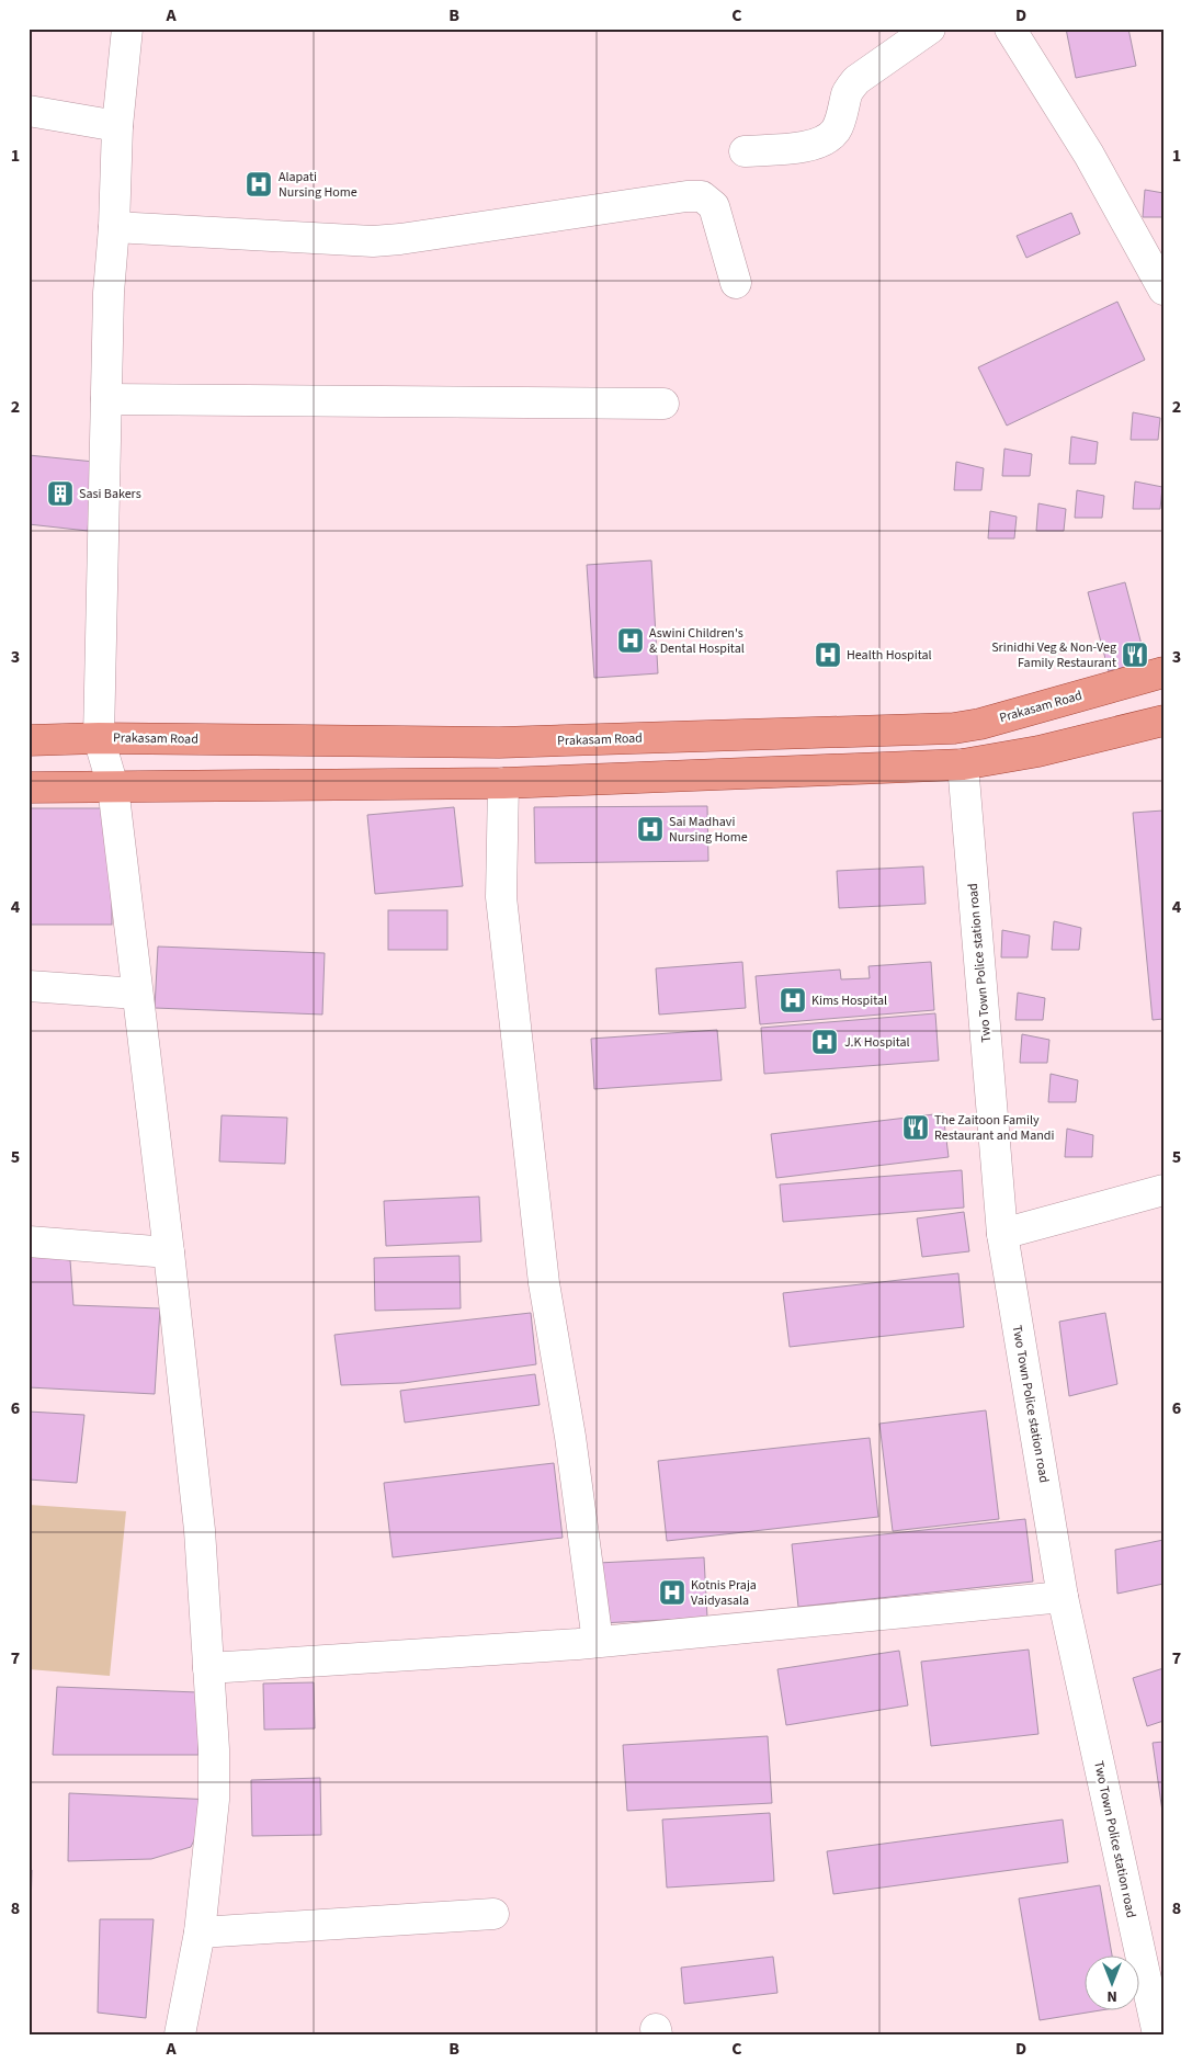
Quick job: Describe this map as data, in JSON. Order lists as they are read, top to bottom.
{
  "streets": {
    "main road": ["Prakasam Road"],
    "street": ["Two Town Police station road"]
  },
  "places": {
    "hospital": [
      "Alapati Nursing Home",
      "Aswini Children's & Dental Hospital",
      "Health Hospital",
      "Sai Madhavi Nursing Home",
      "Kims Hospital",
      "J.K Hospital",
      "Kotnis Praja Vaidyasala"
    ],
    "building": ["Sasi Bakers"],
    "restaurant": ["Srinidhi Veg & Non-Veg Family Restaurant", "The Zaitoon Family Restaurant and Mandi"]
  },
  "north": "bottom",
  "grid": {
    "columns": [
      "A",
      "B",
      "C",
      "D"
    ],
    "rows": [
      "1",
      "2",
      "3",
      "4",
      "5",
      "6",
      "7",
      "8"
    ]
  }
}
